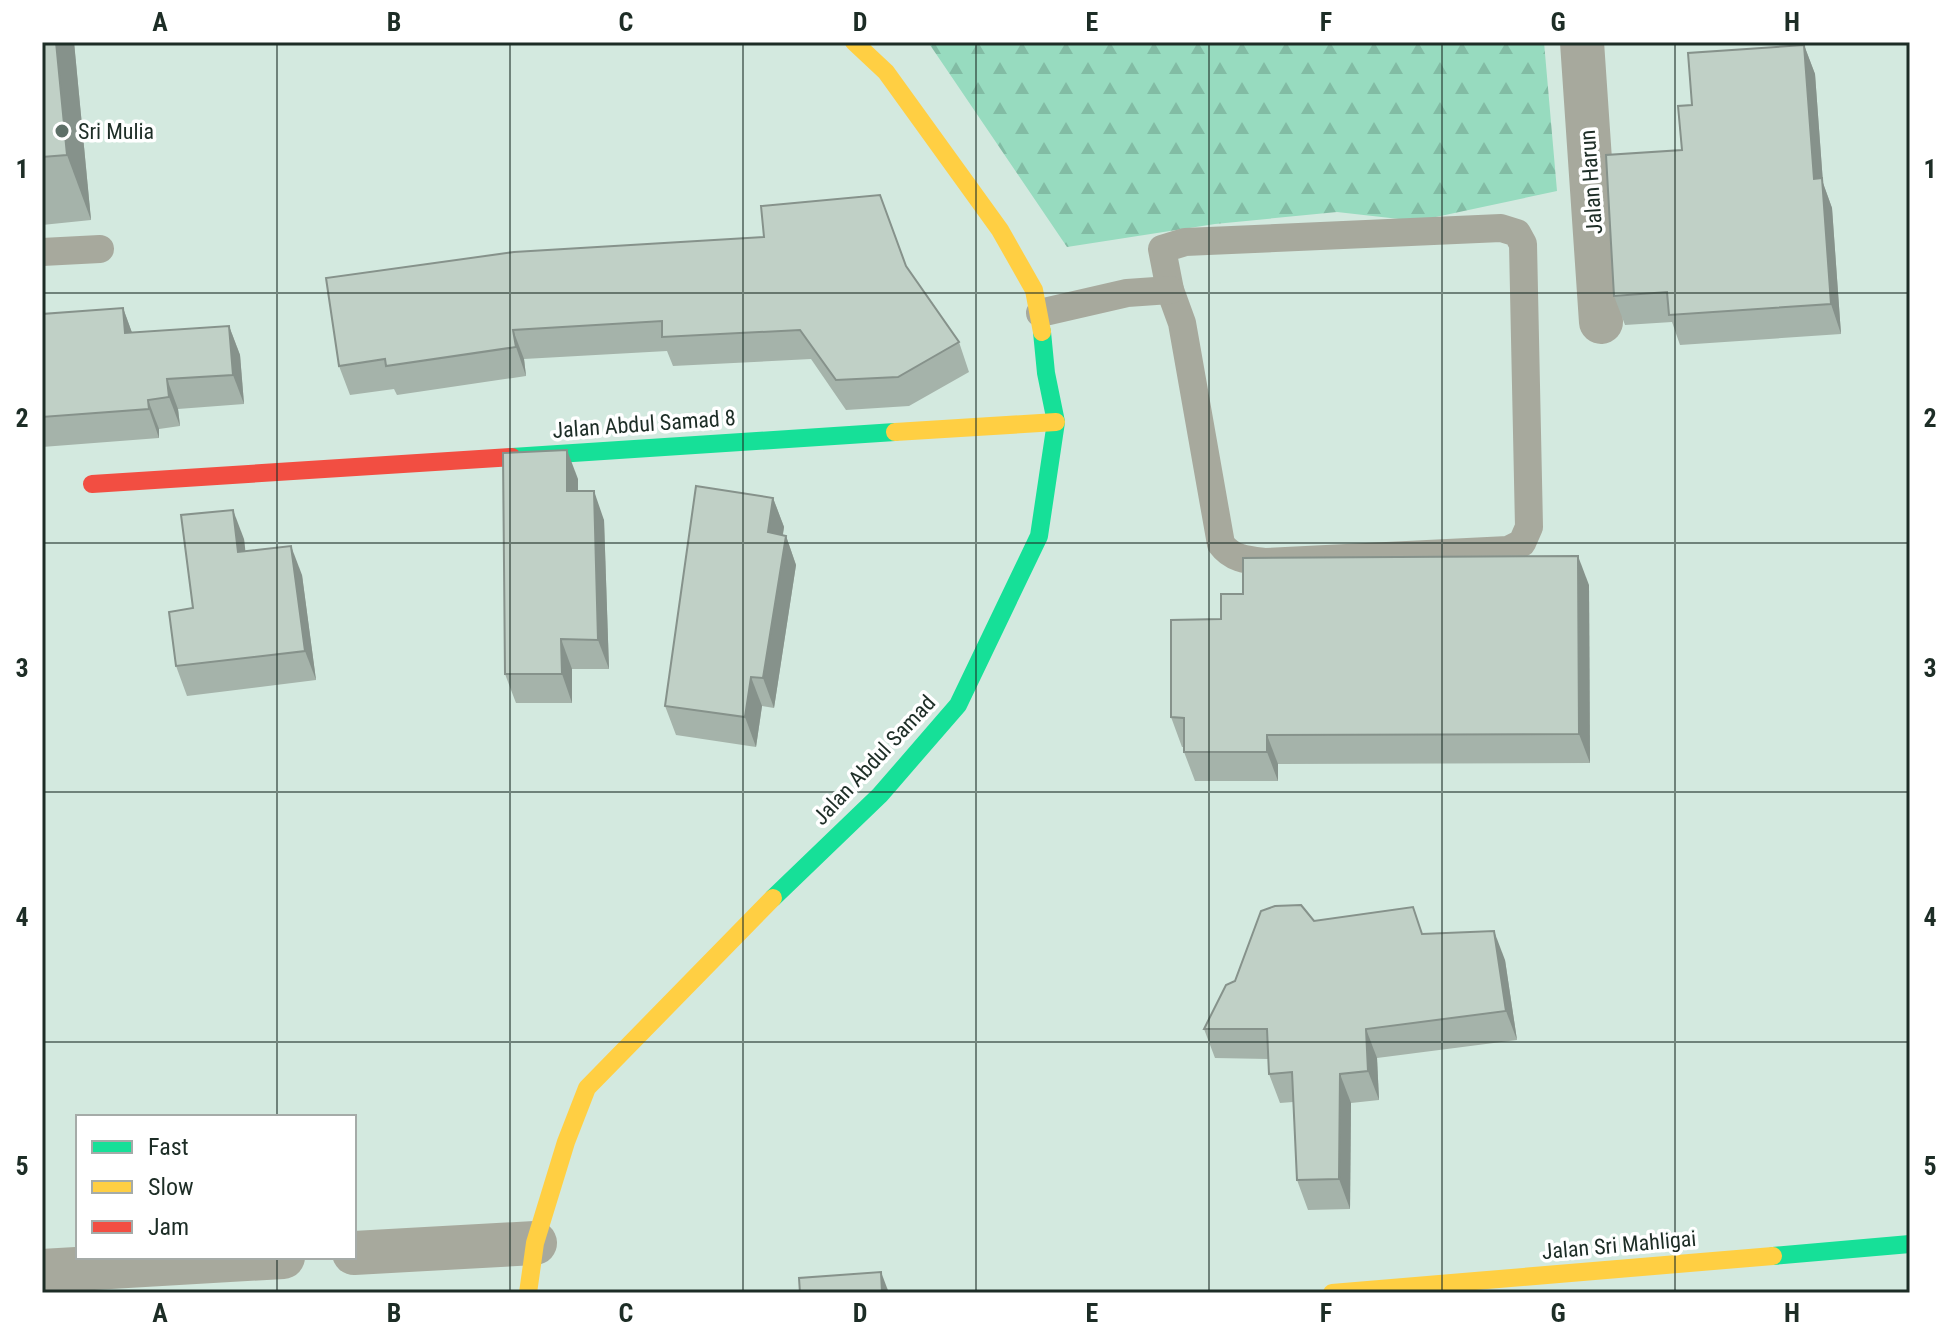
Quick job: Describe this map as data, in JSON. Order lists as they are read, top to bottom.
{
  "streets": {
    "street": [
      "Jalan Harun",
      "Jalan Abdul Samad 8",
      "Jalan Abdul Samad",
      "Jalan Sri Mahligai"
    ]
  },
  "crossings": [
    ["Jalan Abdul Samad 8", "Jalan Abdul Samad"]
  ],
  "places": ["Sri Mulia"],
  "legend": ["Fast", "Slow", "Jam"],
  "grid": {
    "columns": [
      "A",
      "B",
      "C",
      "D",
      "E",
      "F",
      "G",
      "H"
    ],
    "rows": [
      "1",
      "2",
      "3",
      "4",
      "5"
    ]
  }
}
